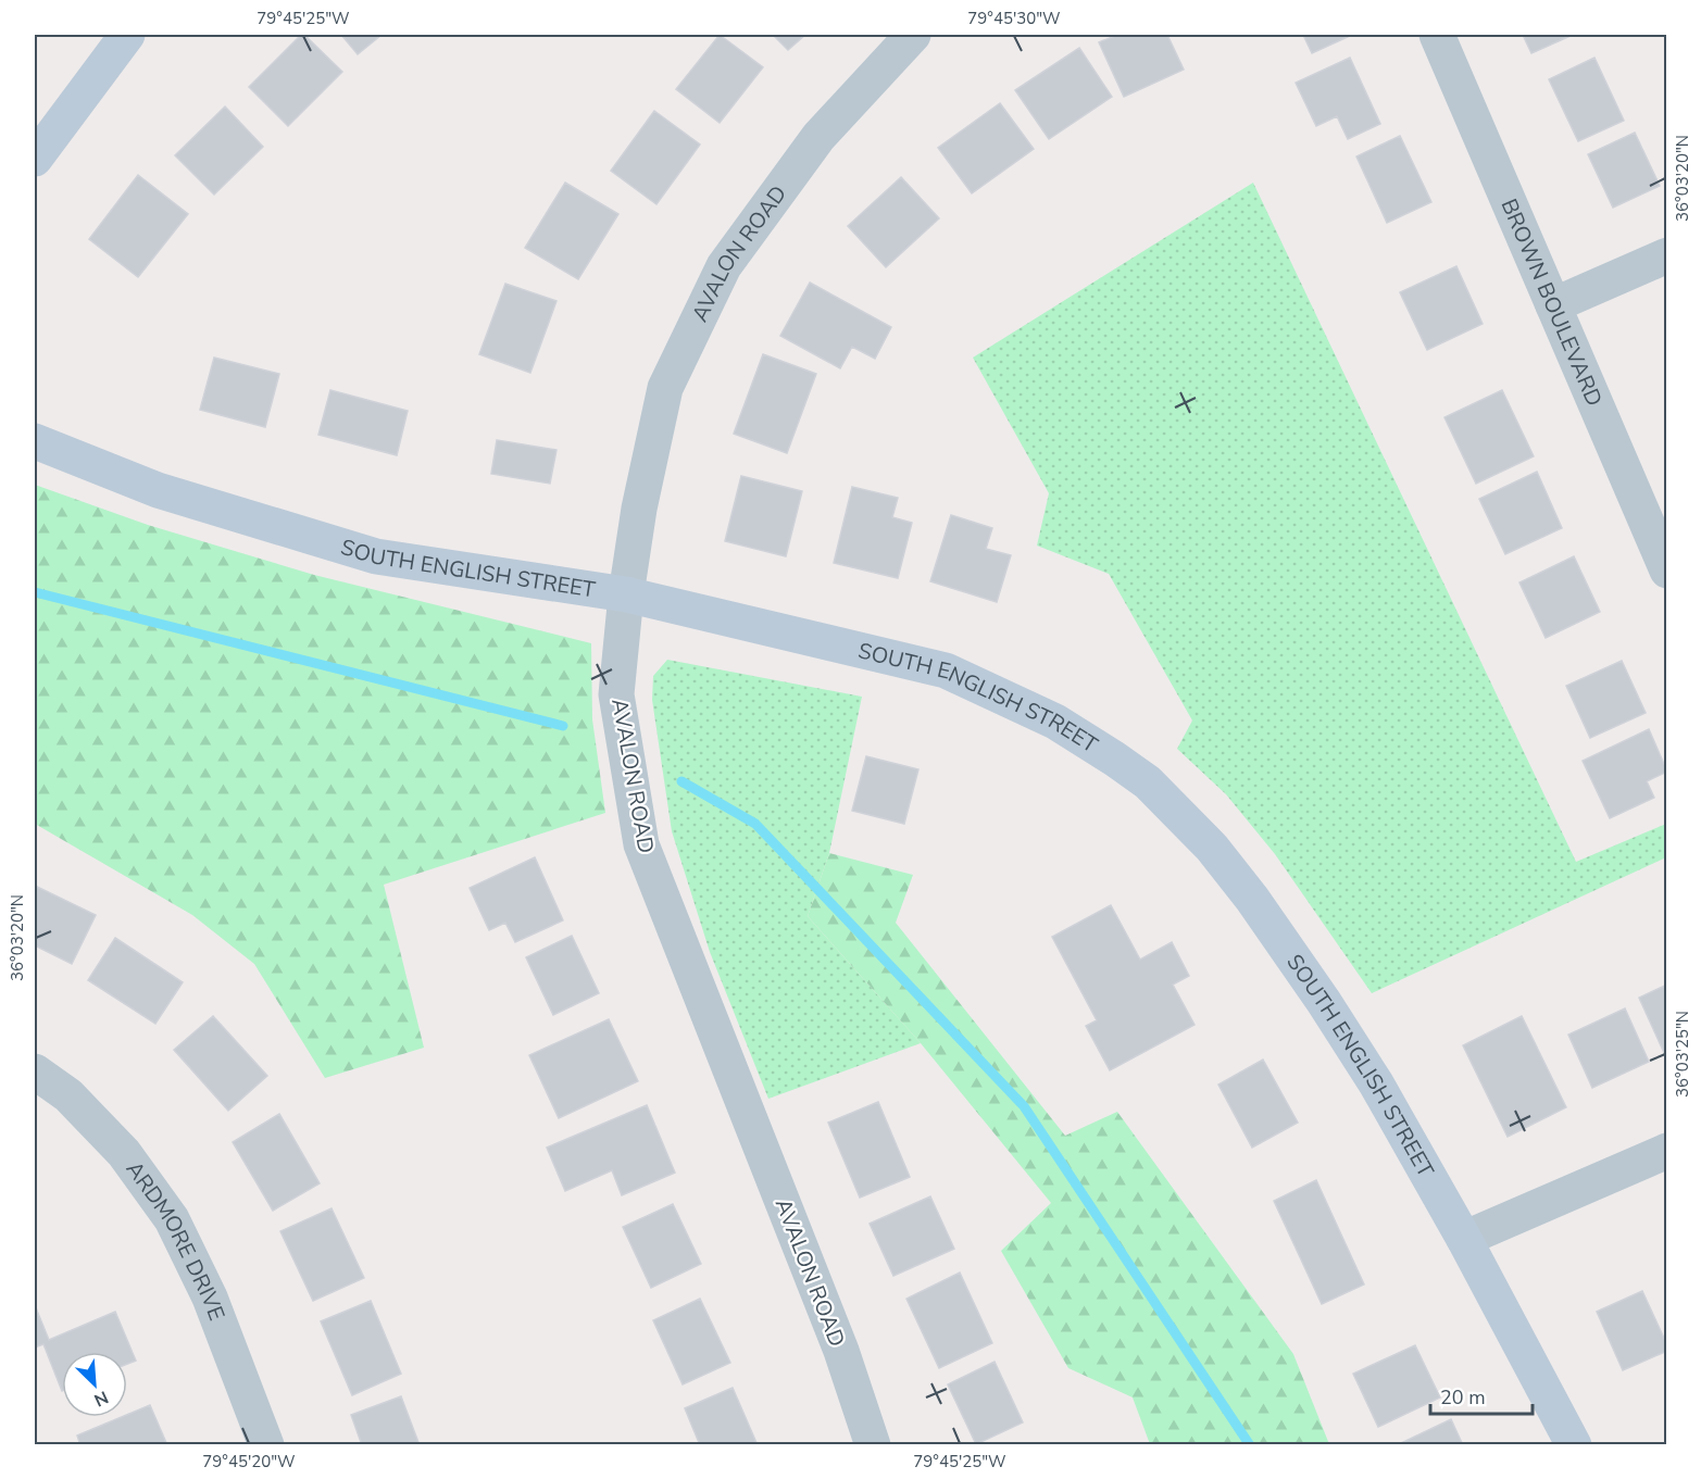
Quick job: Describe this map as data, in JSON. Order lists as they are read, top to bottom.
{
  "streets": {
    "street": [
      "AVALON ROAD",
      "BROWN BOULEVARD",
      "SOUTH ENGLISH STREET",
      "ARDMORE DRIVE"
    ]
  },
  "crossings": [
    ["AVALON ROAD", "SOUTH ENGLISH STREET"]
  ],
  "scale_bar": "20 m",
  "north": "bottom right",
  "coordinates": [
    "79°45'25\"W",
    "79°45'30\"W",
    "36°03'20\"N",
    "36°03'25\"N",
    "79°45'20\"W"
  ]
}
